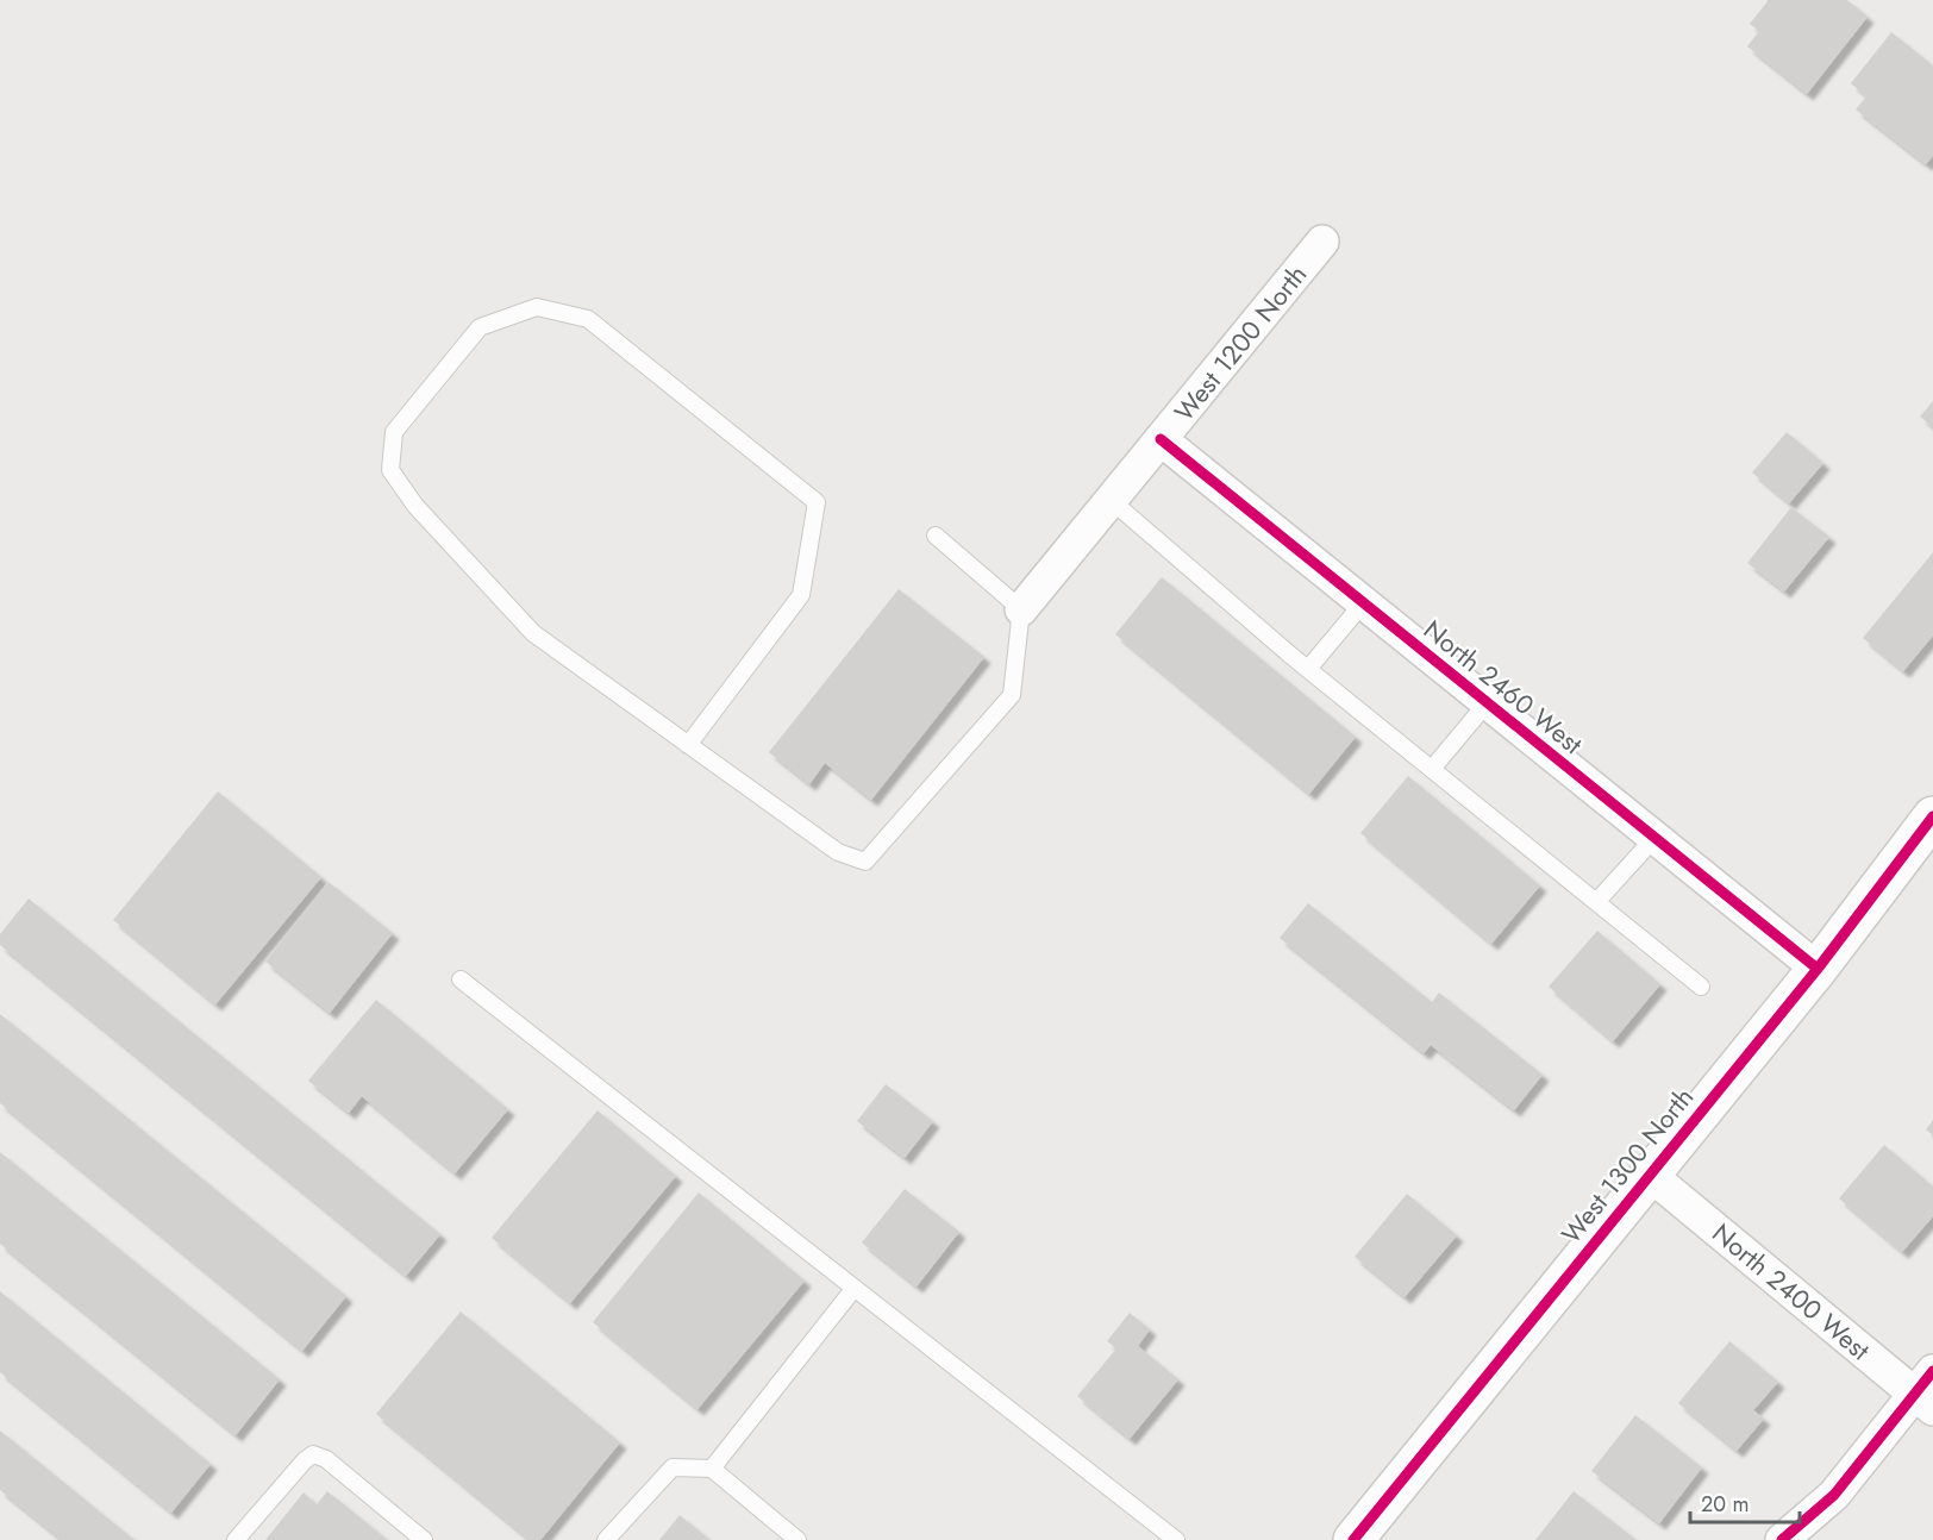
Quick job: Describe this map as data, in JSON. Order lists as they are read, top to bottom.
{
  "streets": {
    "street": [
      "West 1200 North",
      "North 2460 West",
      "West 1300 North",
      "North 2400 West"
    ]
  },
  "crossings": [
    ["West 1200 North", "North 2460 West"],
    ["North 2460 West", "West 1300 North"],
    ["West 1300 North", "North 2400 West"]
  ],
  "scale_bar": "20 m"
}
